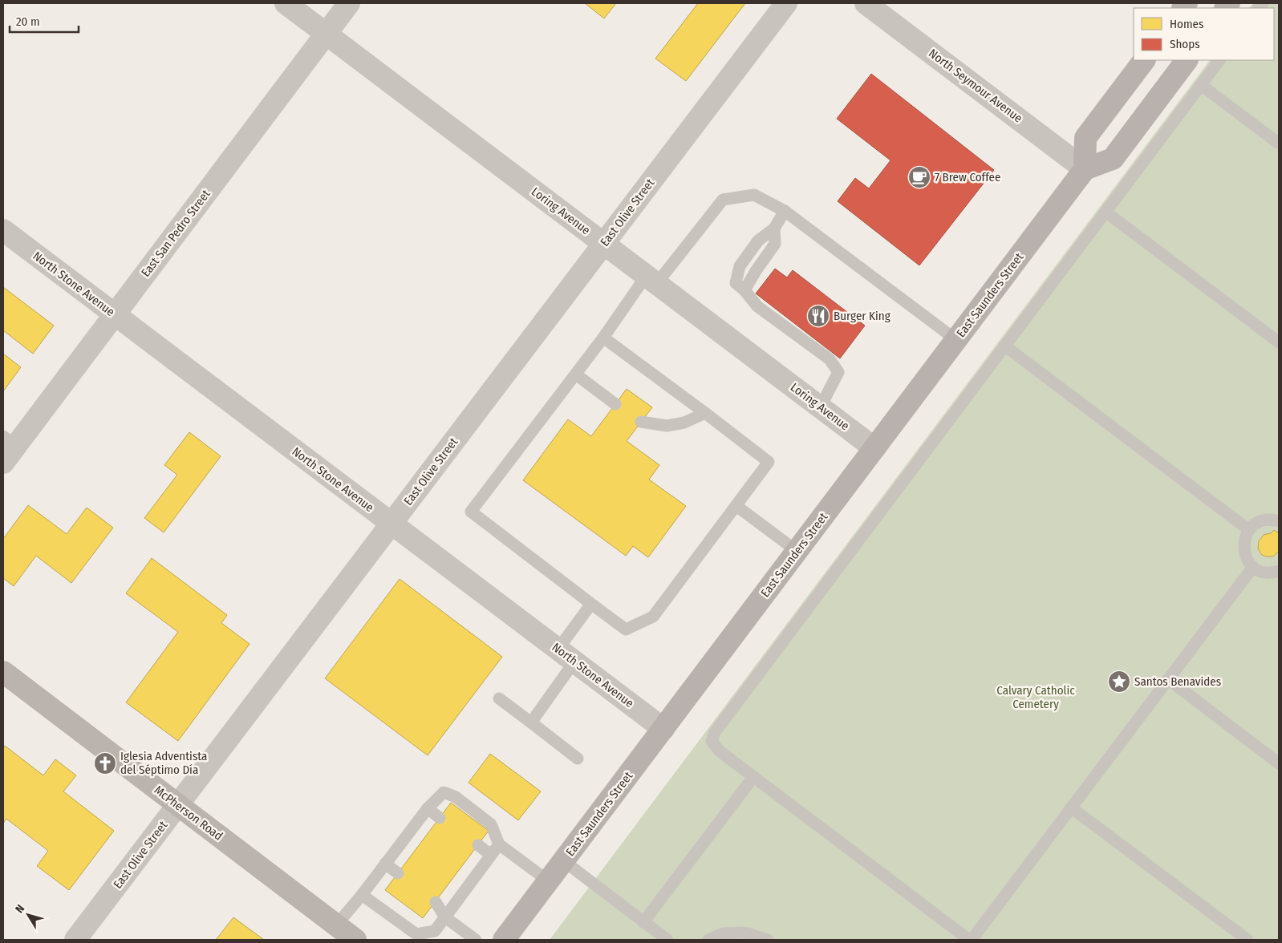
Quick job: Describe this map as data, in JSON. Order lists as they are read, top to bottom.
{
  "streets": {
    "main road": ["East Saunders Street", "McPherson Road"],
    "street": [
      "North Seymour Avenue",
      "Loring Avenue",
      "East Olive Street",
      "East San Pedro Street",
      "North Stone Avenue"
    ]
  },
  "crossings": [
    ["North Seymour Avenue", "East Saunders Street"],
    ["Loring Avenue", "East Olive Street"],
    ["Loring Avenue", "East San Pedro Street"],
    ["Loring Avenue", "East Saunders Street"],
    ["East Olive Street", "North Stone Avenue"],
    ["East Olive Street", "McPherson Road"],
    ["East San Pedro Street", "North Stone Avenue"],
    ["North Stone Avenue", "East Saunders Street"]
  ],
  "parks": ["Calvary Catholic Cemetery"],
  "places": {
    "cafe": ["7 Brew Coffee"],
    "restaurant": ["Burger King"],
    "place": ["Santos Benavides"],
    "church": ["Iglesia Adventista del Séptimo Día"]
  },
  "legend": ["Homes", "Shops"],
  "scale_bar": "20 m",
  "north": "top left"
}
